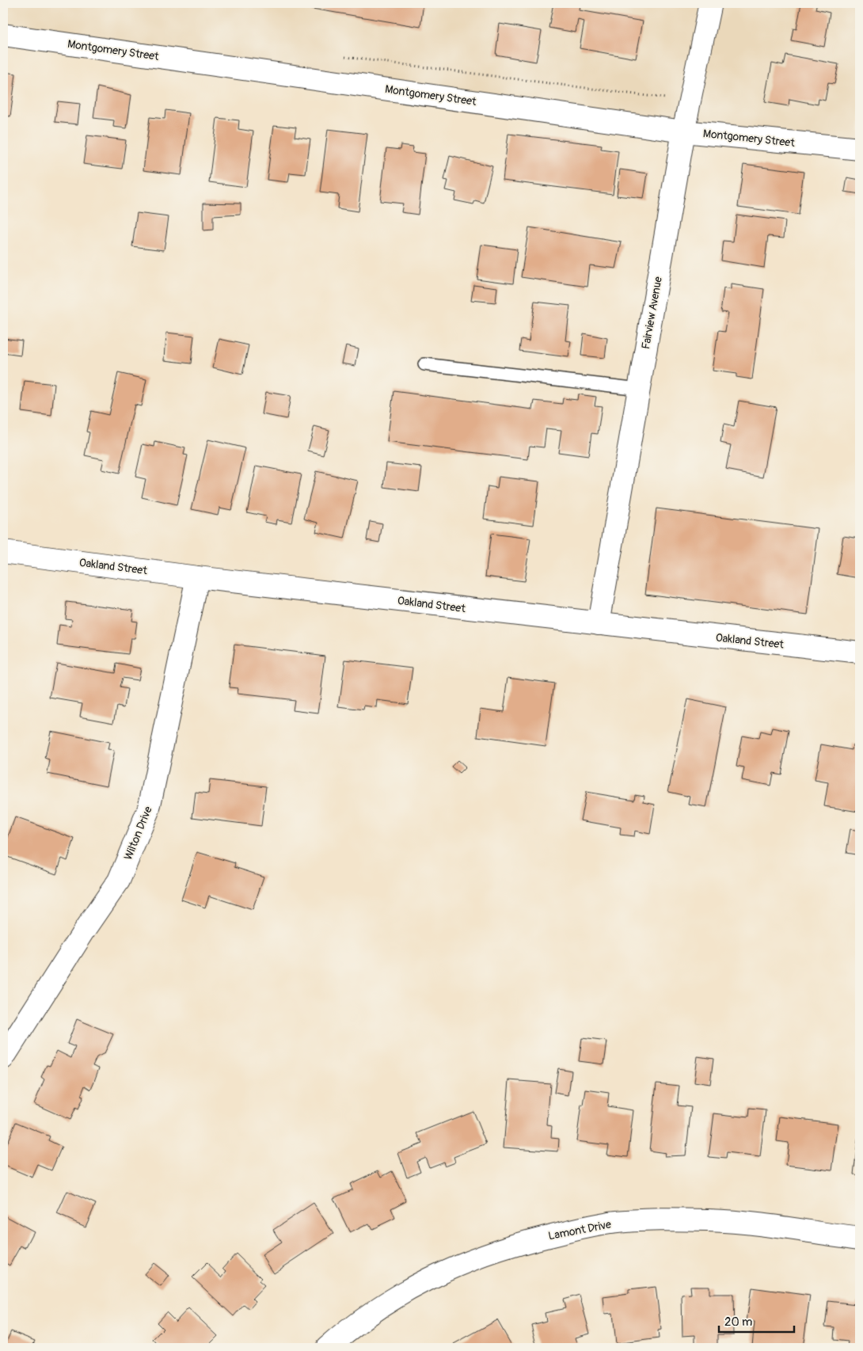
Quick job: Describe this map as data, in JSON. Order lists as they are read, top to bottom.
{
  "streets": {
    "street": [
      "Montgomery Street",
      "Fairview Avenue",
      "Oakland Street",
      "Wilton Drive",
      "Lamont Drive"
    ]
  },
  "crossings": [
    ["Montgomery Street", "Fairview Avenue"],
    ["Fairview Avenue", "Oakland Street"],
    ["Oakland Street", "Wilton Drive"]
  ],
  "scale_bar": "20 m"
}
